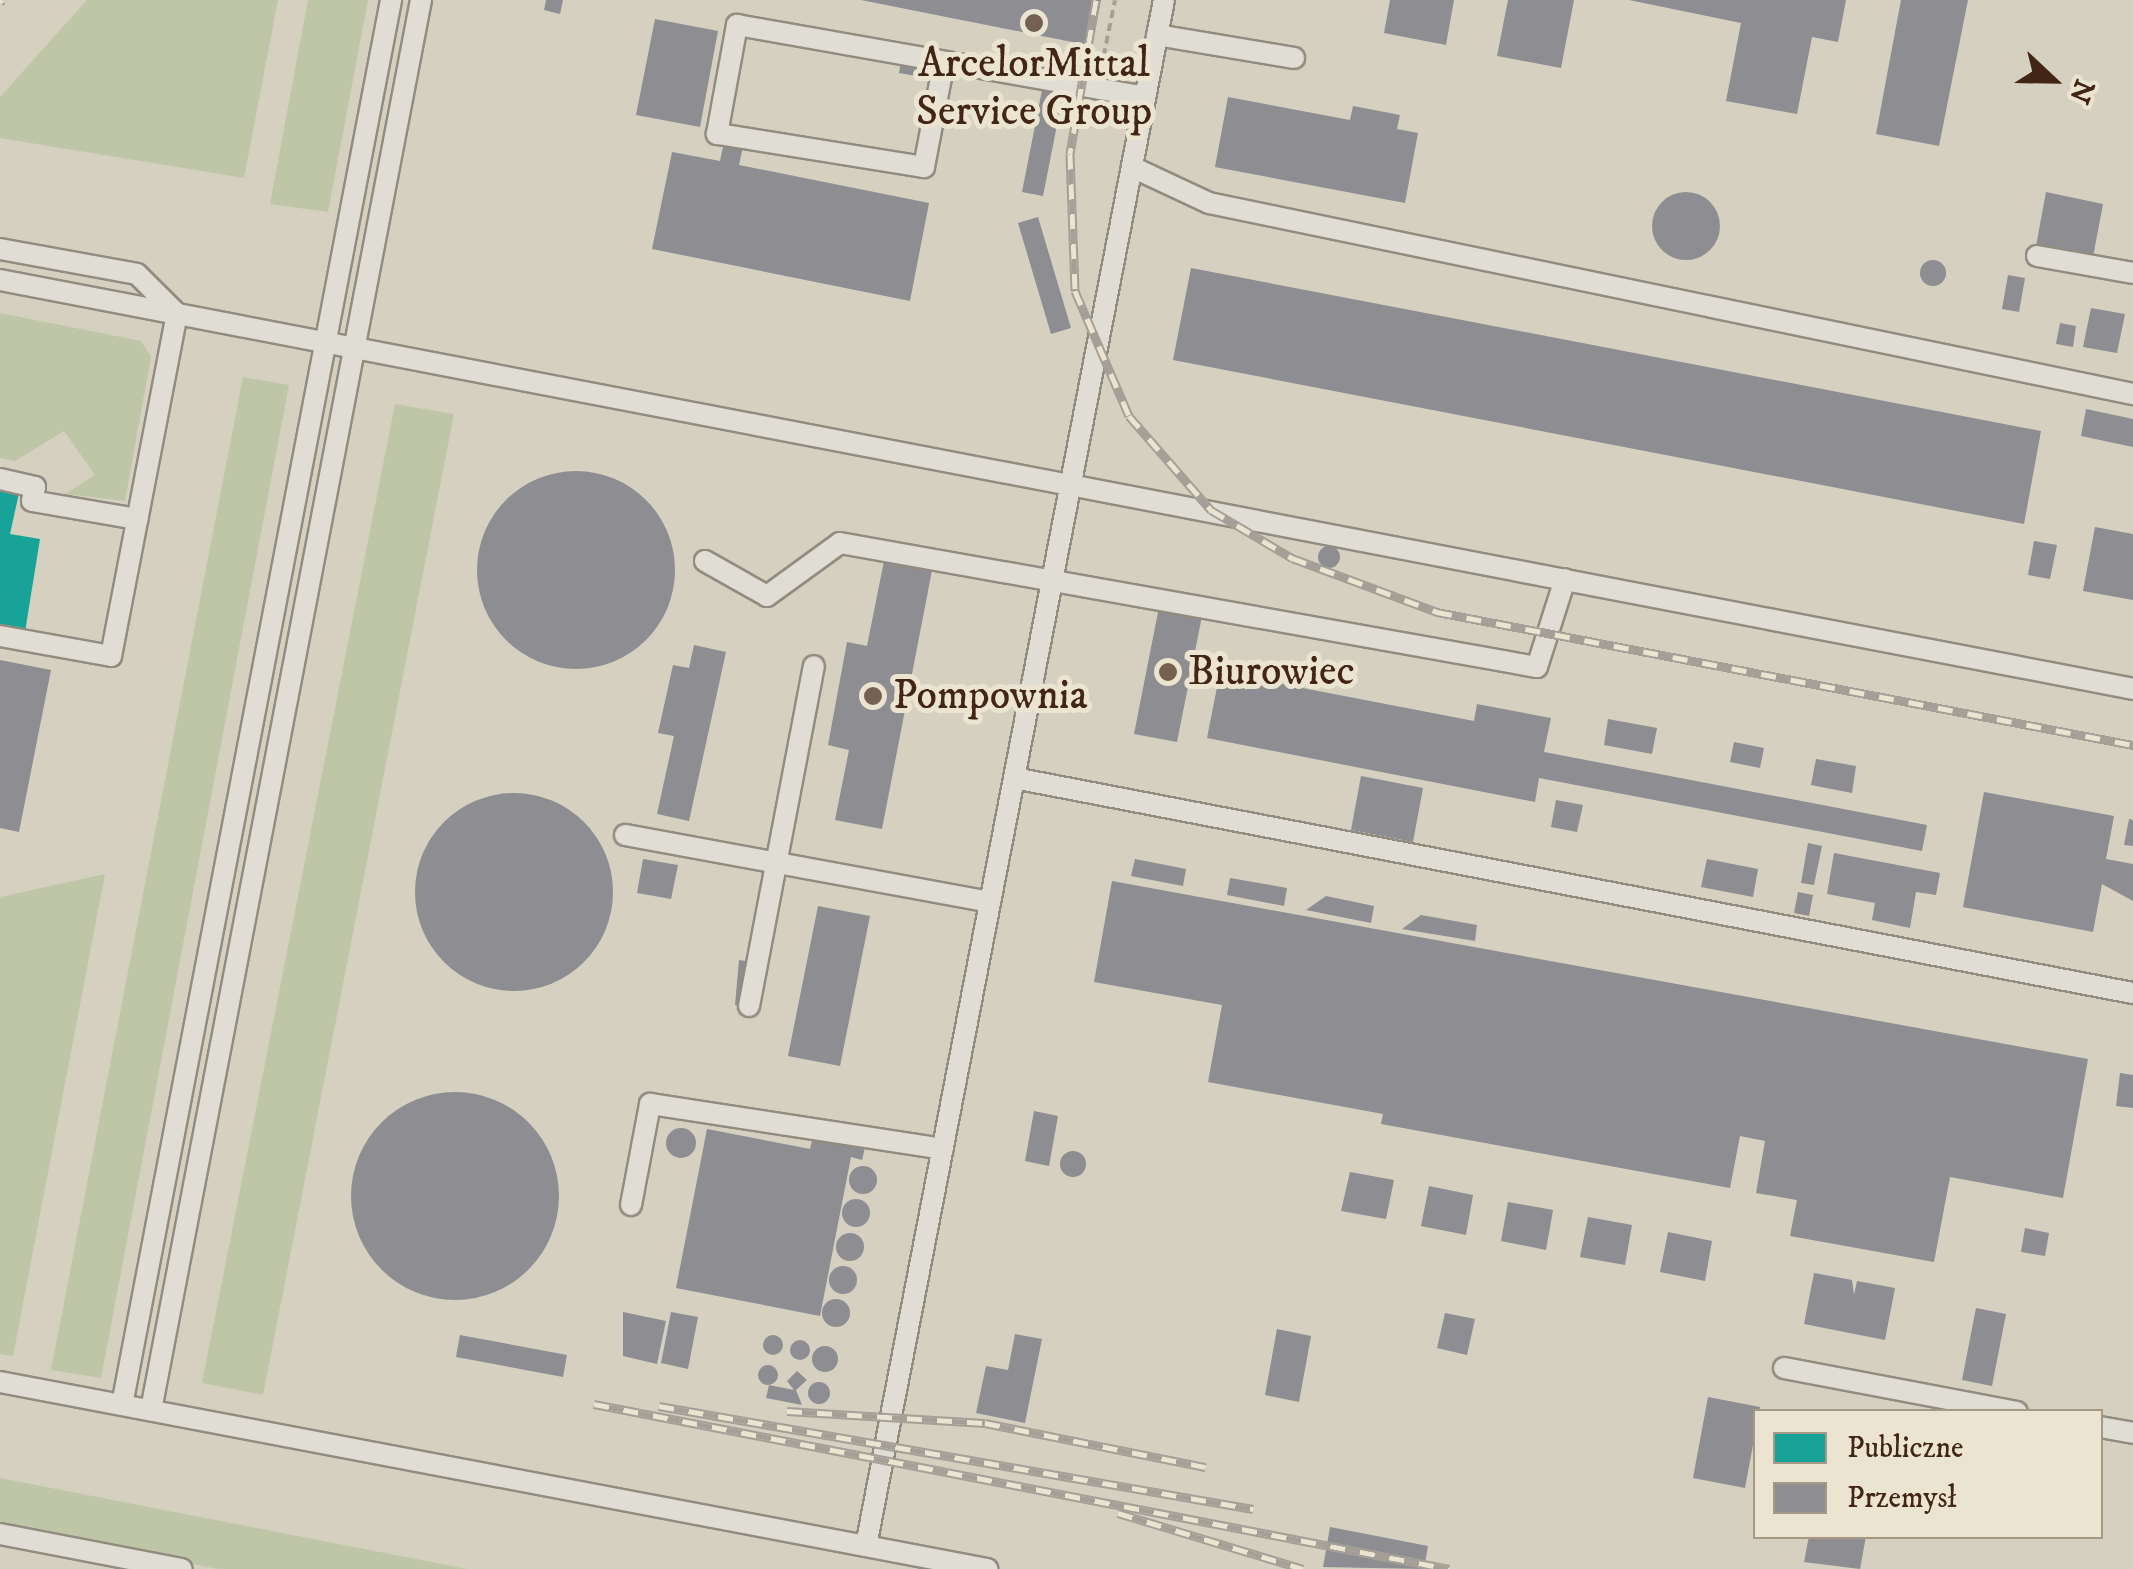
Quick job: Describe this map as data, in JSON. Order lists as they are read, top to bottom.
{
  "places": ["ArcelorMittal Service Group", "Biurowiec", "Pompownia"],
  "legend": ["Publiczne", "Przemysł"],
  "north": "right"
}
